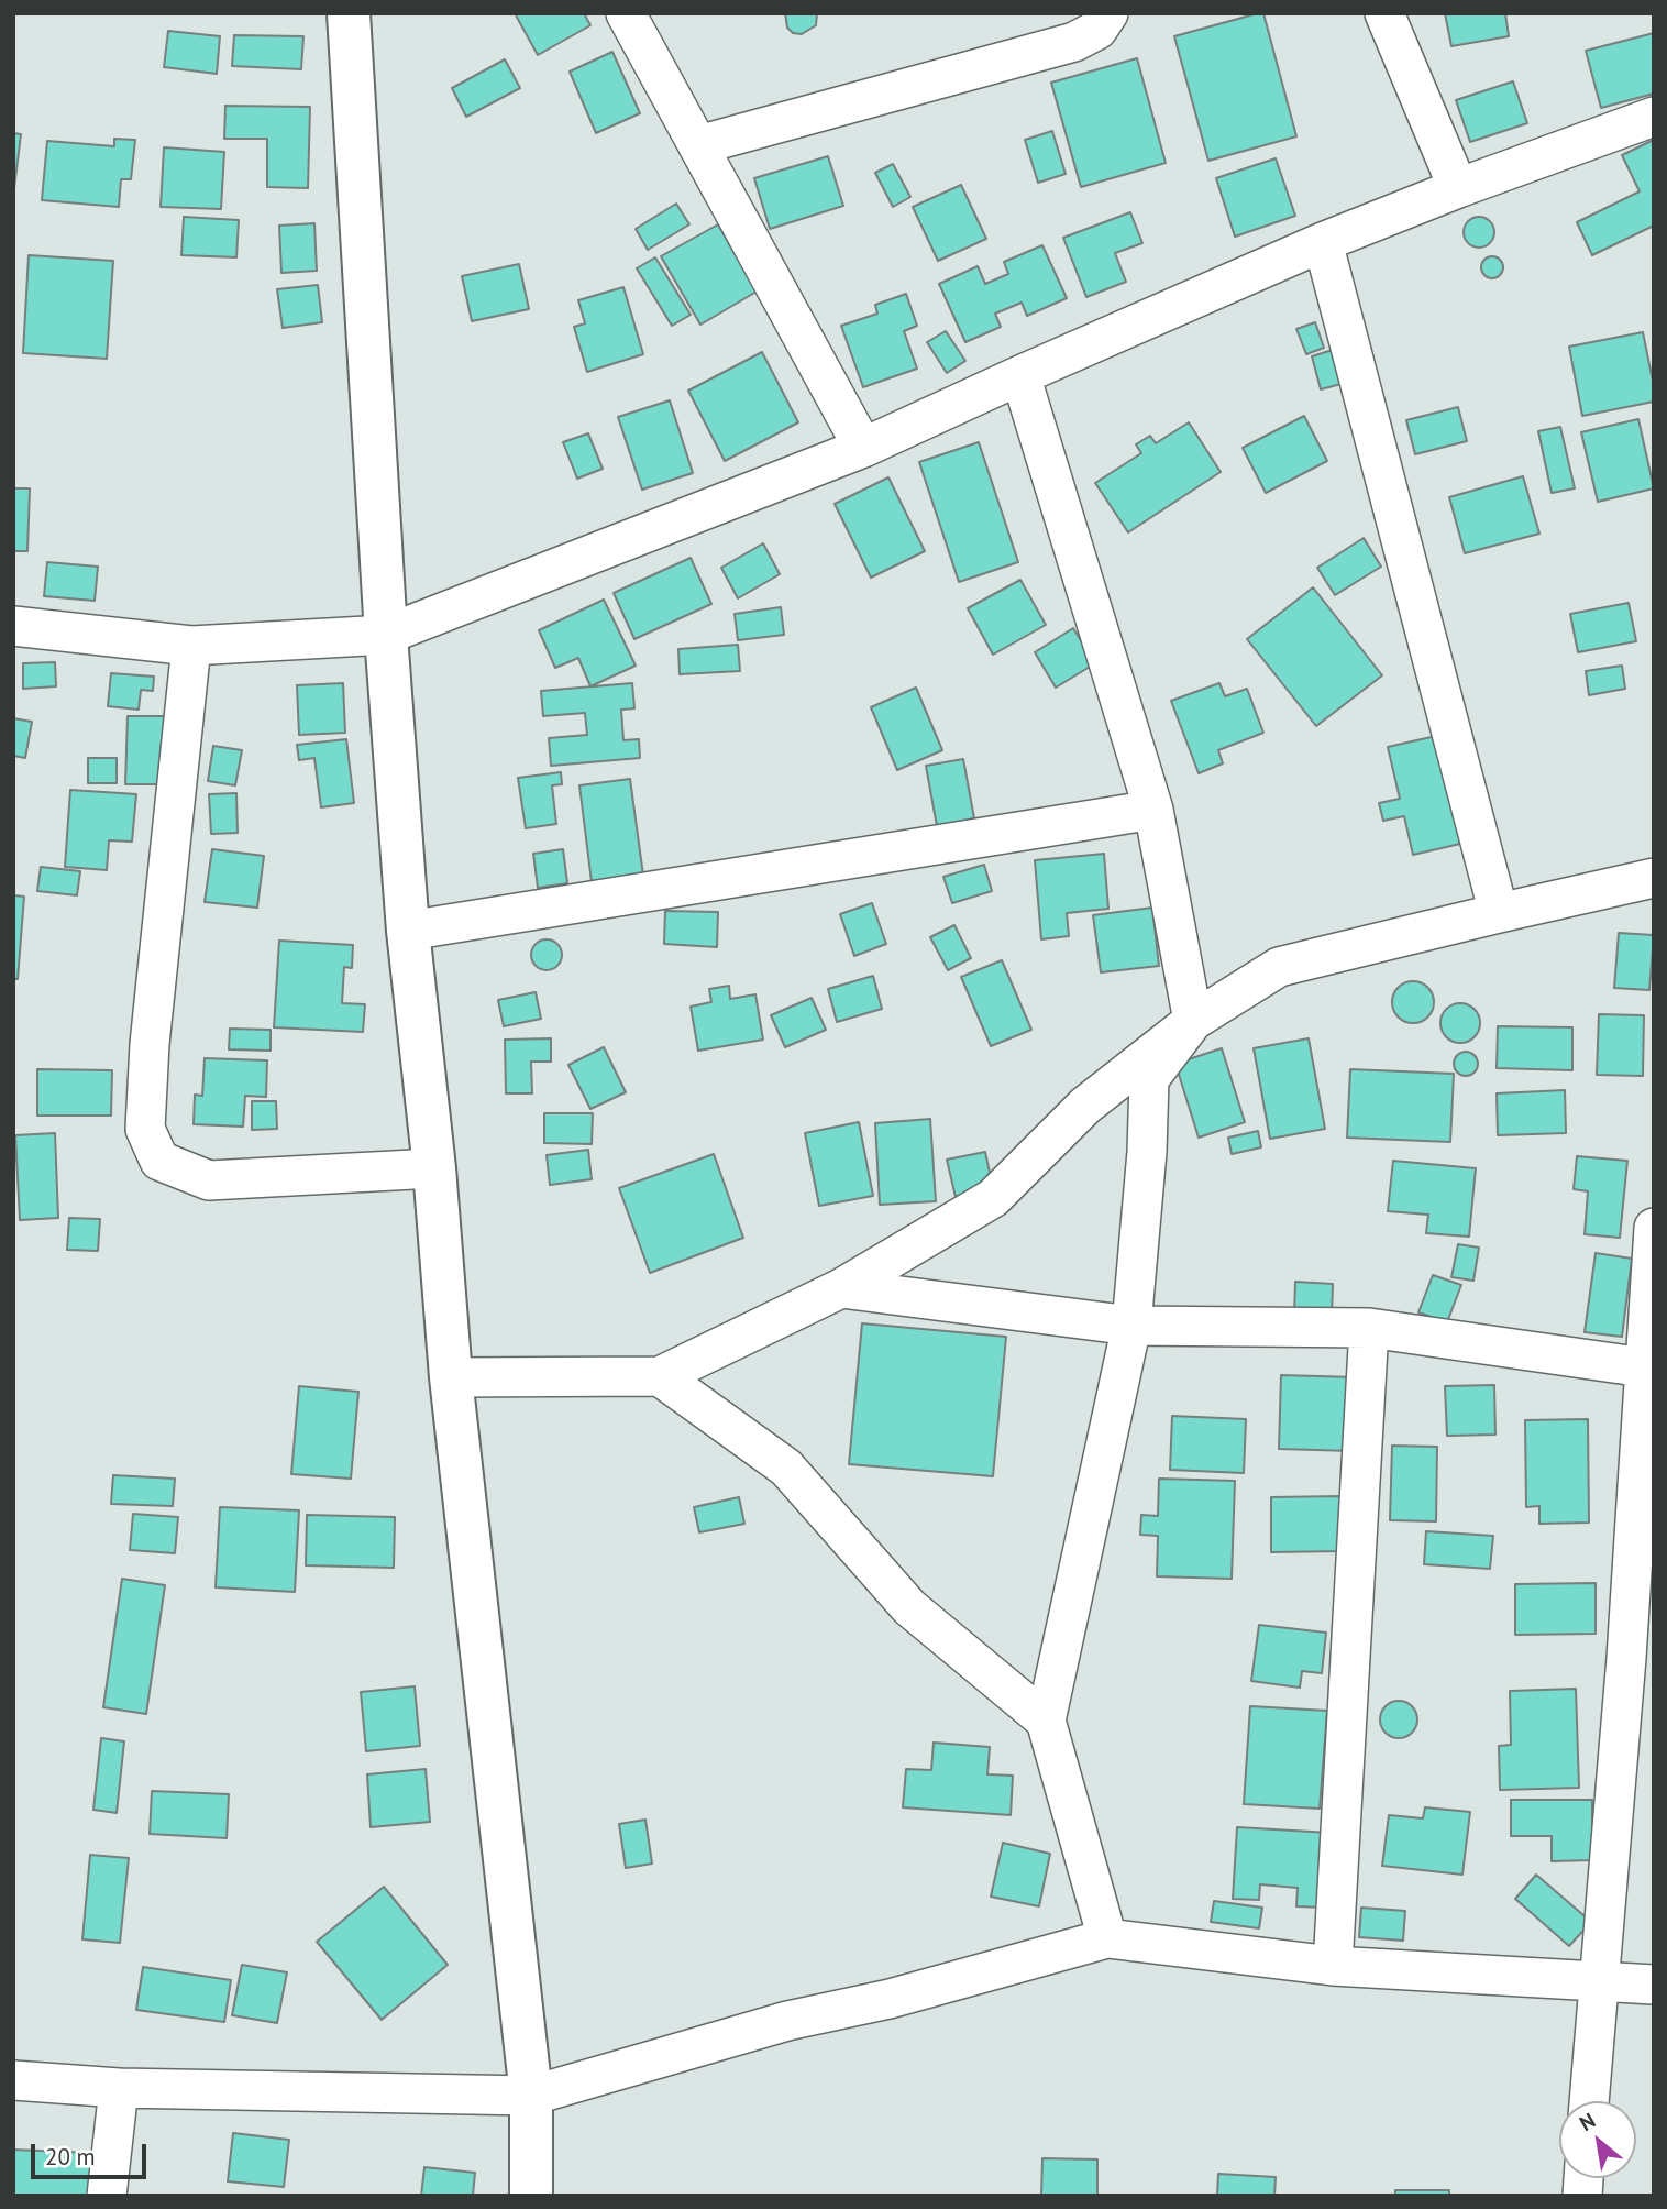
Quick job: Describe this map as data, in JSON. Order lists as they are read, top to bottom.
{
  "scale_bar": "20 m",
  "north": "top left"
}
